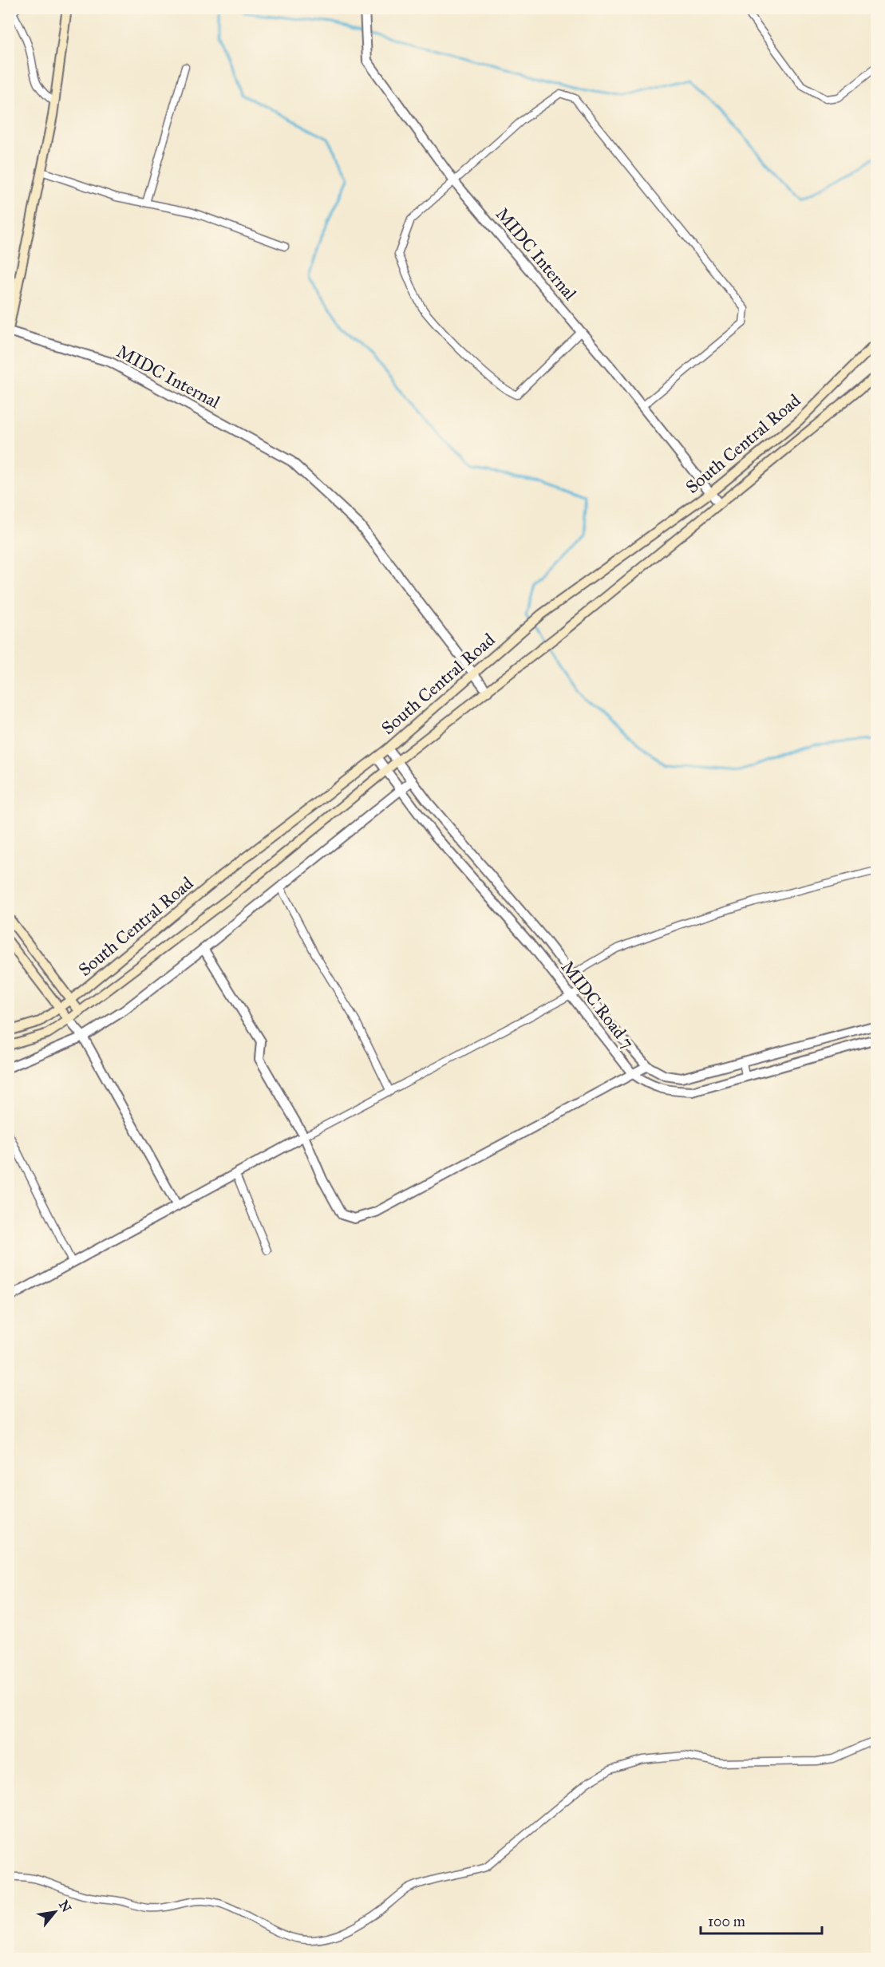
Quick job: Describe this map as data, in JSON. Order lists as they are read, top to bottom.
{
  "streets": {
    "main road": ["MIDC Internal", "South Central Road"],
    "street": ["MIDC Road 7"]
  },
  "crossings": [
    ["MIDC Internal", "South Central Road"],
    ["South Central Road", "MIDC Road 7"]
  ],
  "scale_bar": "100 m",
  "north": "top right"
}
